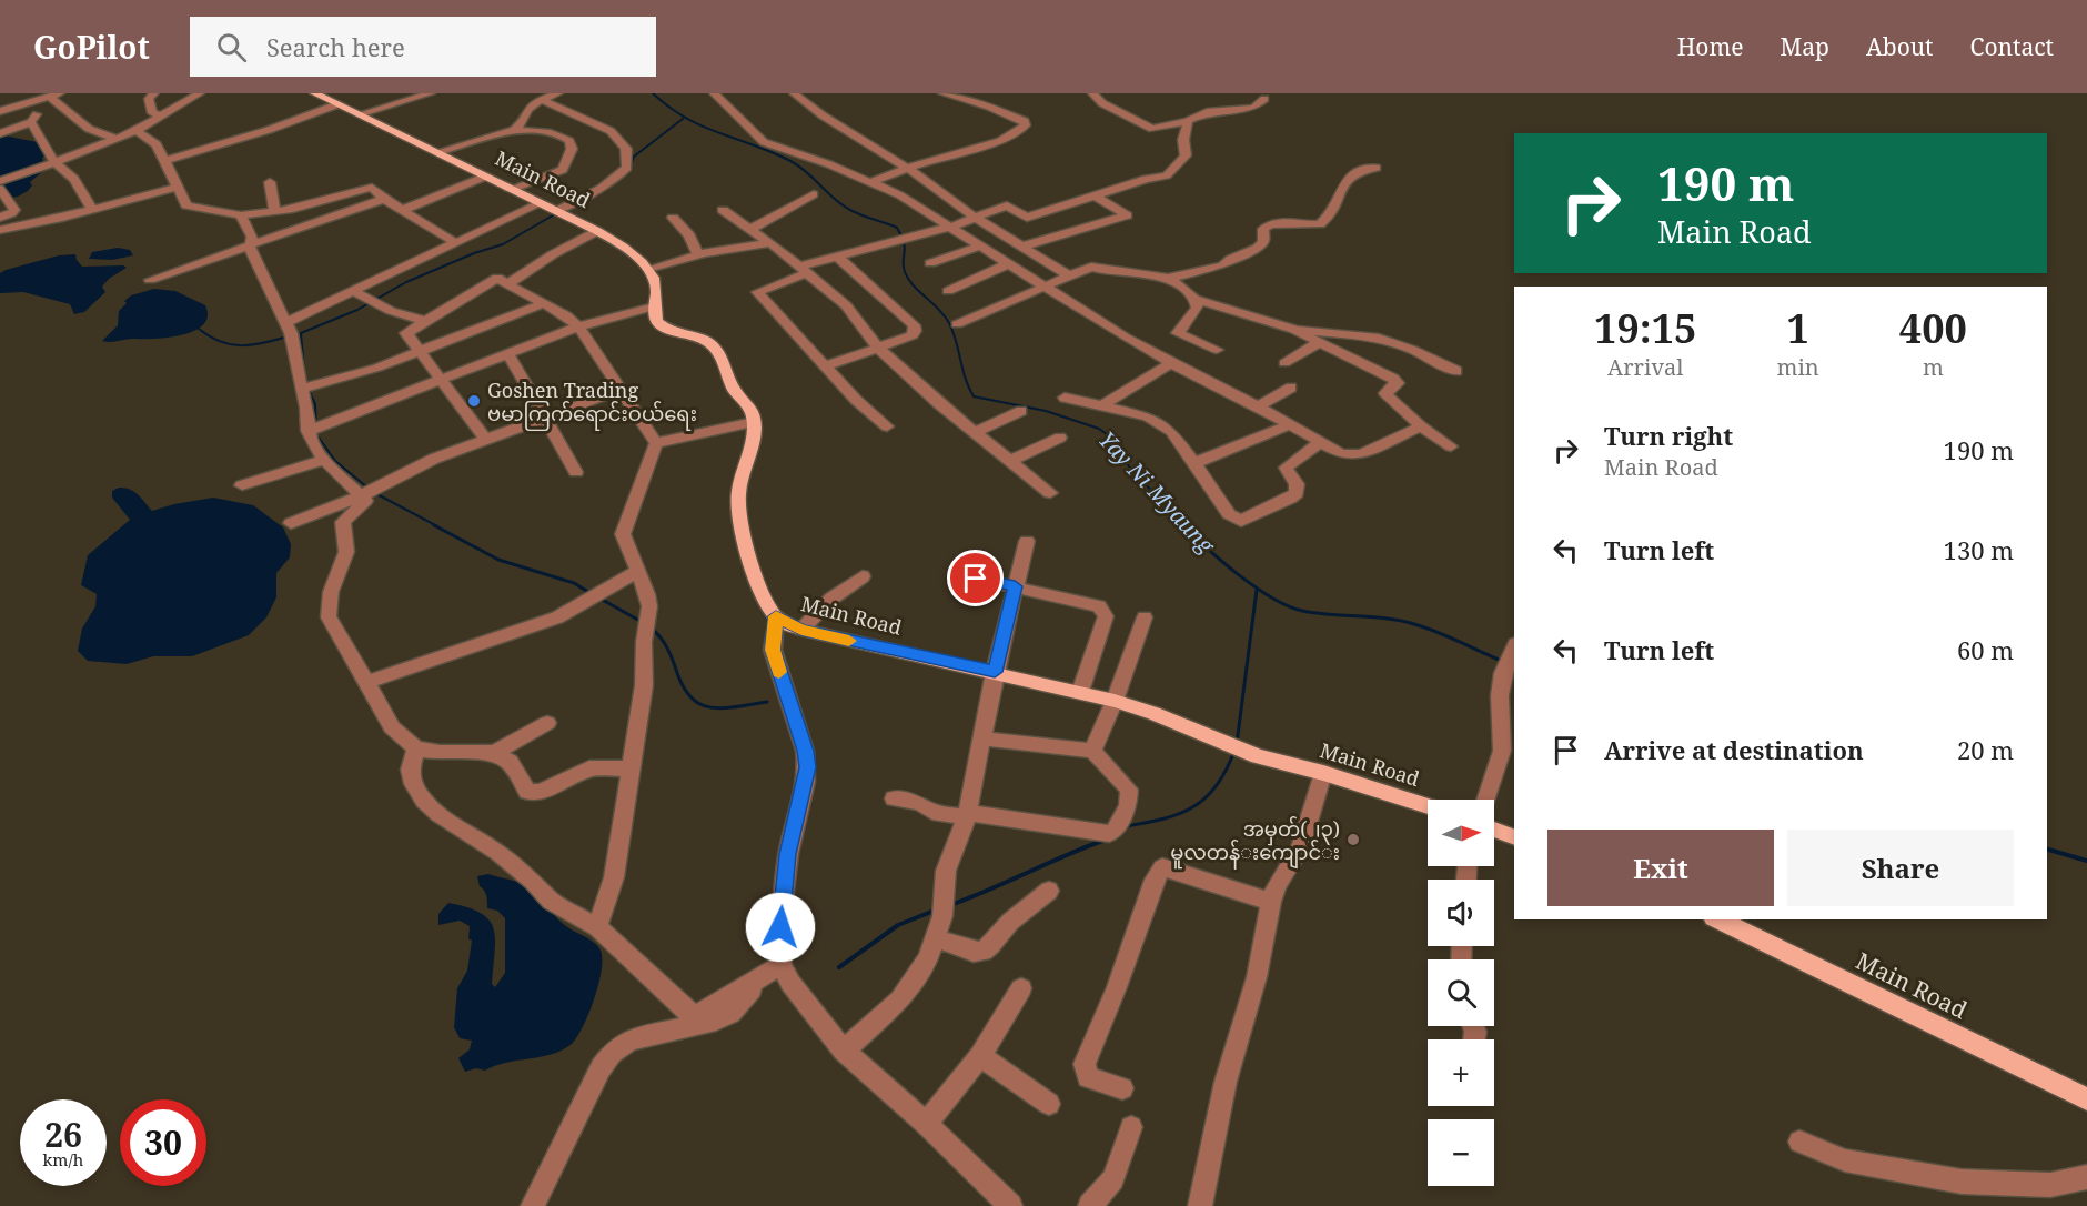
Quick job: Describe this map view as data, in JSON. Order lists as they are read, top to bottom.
{
  "streets": {
    "main road": ["Main Road"]
  },
  "water": ["Yay Ni Myaung"],
  "places": ["Goshen Trading ဗမာကြက်ရောင်းဝယ်ရေး", "အမှတ်(၂၃) မူလတန်‌း‌ကျောင်‌း"],
  "north": "right",
  "page": {
    "header": "GoPilot",
    "search": "Search here",
    "nav": [
      "Home",
      "Map",
      "About",
      "Contact"
    ],
    "turn": ["190 m", "Main Road"],
    "eta": [
      "19:15",
      "Arrival",
      "1",
      "min",
      "400",
      "m"
    ],
    "list": [
      {
        "name": "Turn right",
        "note": "Main Road",
        "value": "190 m"
      },
      {
        "name": "Turn left",
        "value": "130 m"
      },
      {
        "name": "Turn left",
        "value": "60 m"
      },
      {
        "name": "Arrive at destination",
        "value": "20 m"
      }
    ],
    "map_buttons": ["+", "−"],
    "buttons": ["Exit", "Share"],
    "speed": "26 km/h",
    "limit": "30"
  }
}
